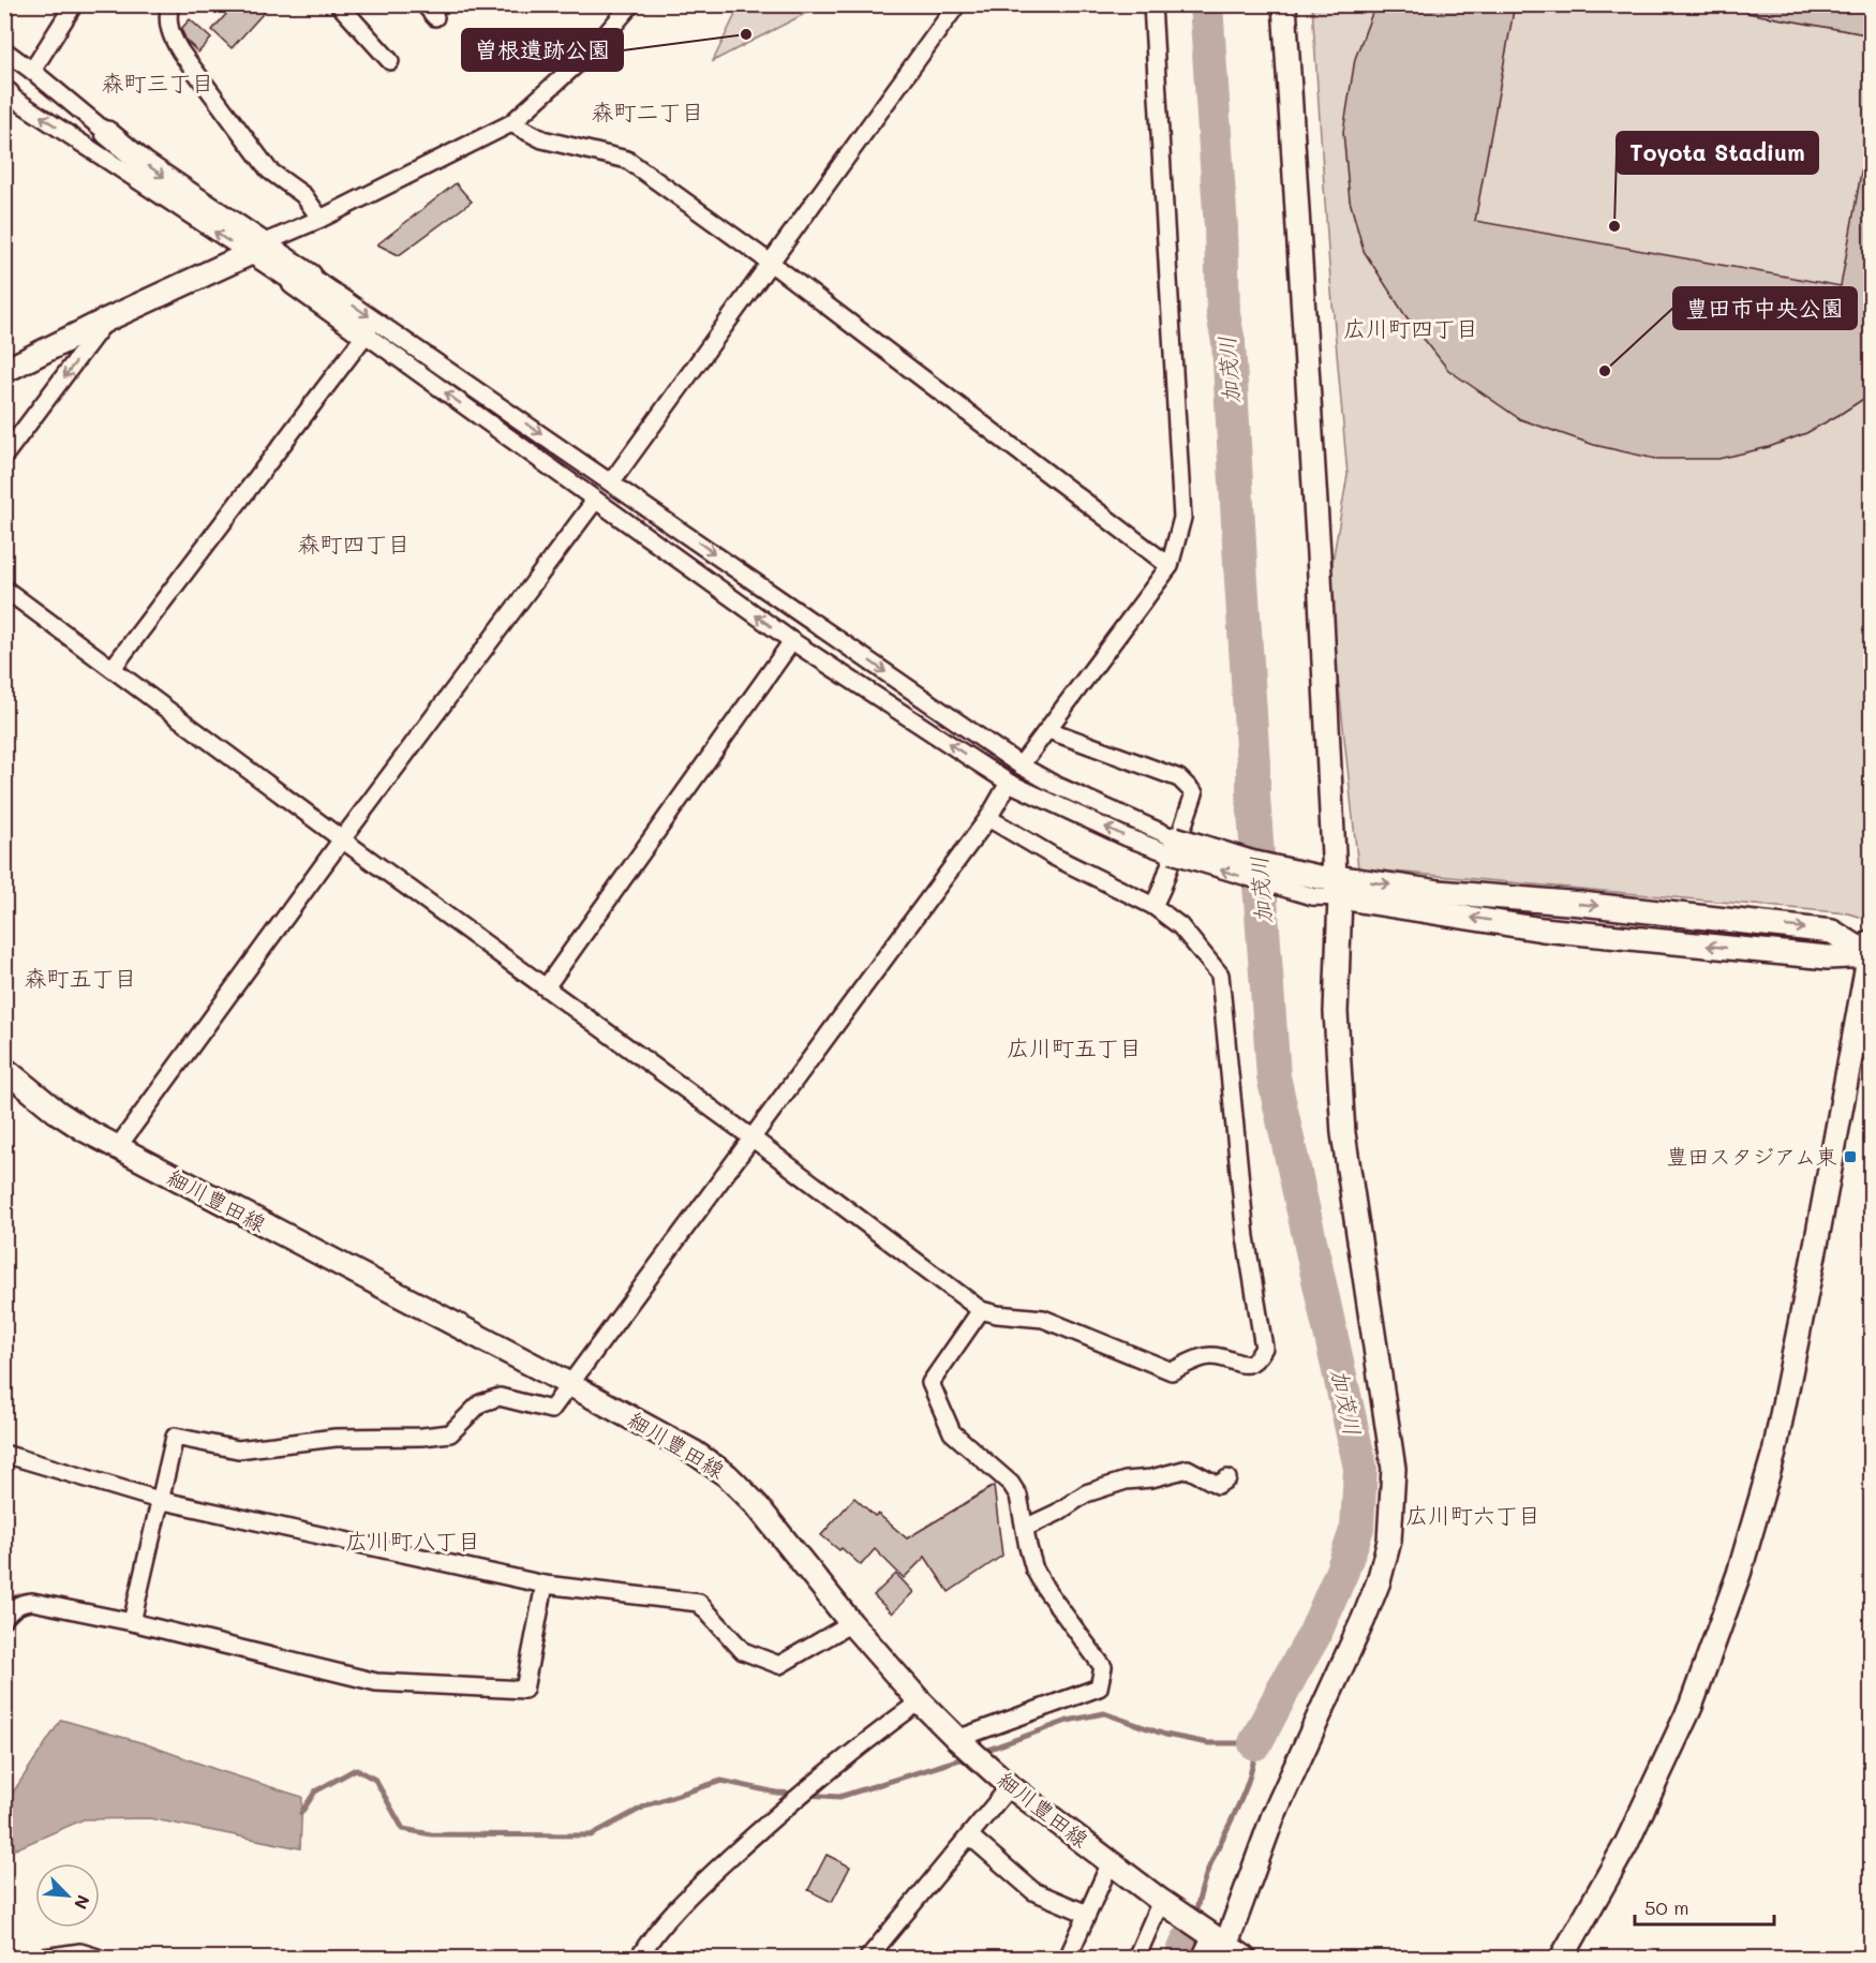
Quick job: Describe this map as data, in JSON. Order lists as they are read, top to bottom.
{
  "streets": {
    "street": ["細川豊田線"]
  },
  "districts": [
    "森町三丁目",
    "森町二丁目",
    "広川町四丁目",
    "森町四丁目",
    "森町五丁目",
    "広川町五丁目",
    "広川町六丁目",
    "広川町八丁目"
  ],
  "water": ["加茂川"],
  "places": {
    "other": ["曽根遺跡公園", "Toyota Stadium", "豊田市中央公園"],
    "transit": ["豊田スタジアム東"]
  },
  "scale_bar": "50 m",
  "north": "bottom right"
}
